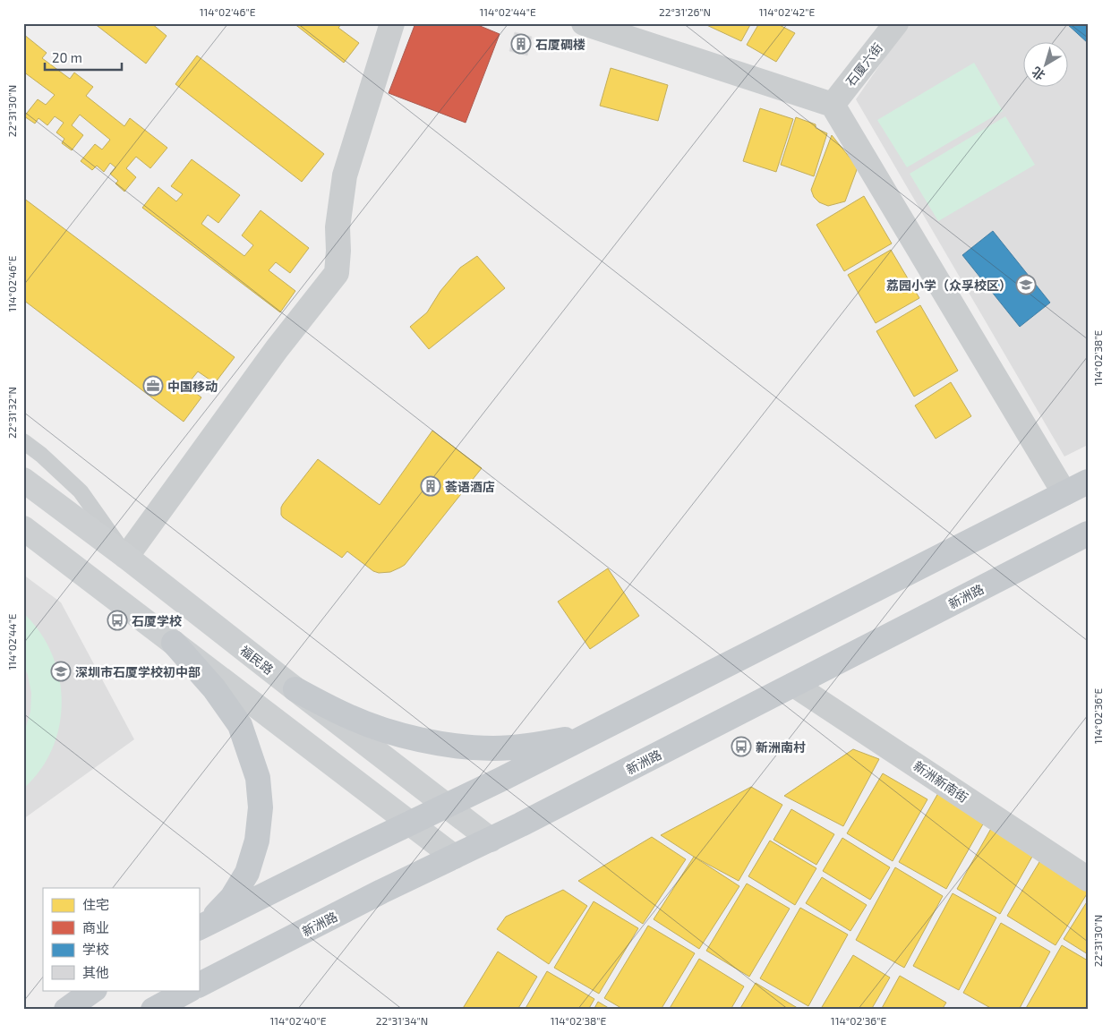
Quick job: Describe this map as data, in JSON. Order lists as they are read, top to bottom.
{
  "streets": {
    "main road": ["新洲路", "福民路"],
    "street": ["石厦六街", "新洲新南街"]
  },
  "crossings": [
    ["新洲路", "福民路"],
    ["新洲路", "新洲新南街"]
  ],
  "places": {
    "building": ["石厦碉楼", "荟语酒店"],
    "school or university": ["荔园小学（众孚校区）", "深圳市石厦学校初中部"],
    "office": ["中国移动"],
    "bus stop": ["石厦学校", "新洲南村"]
  },
  "legend": [
    "住宅",
    "商业",
    "学校",
    "其他"
  ],
  "scale_bar": "20 m",
  "north": "bottom left",
  "coordinates": [
    "114°02'46\"E",
    "114°02'44\"E",
    "22°31'26\"N",
    "114°02'42\"E",
    "22°31'30\"N",
    "114°02'38\"E",
    "22°31'32\"N",
    "114°02'36\"E",
    "114°02'40\"E",
    "22°31'34\"N"
  ]
}
